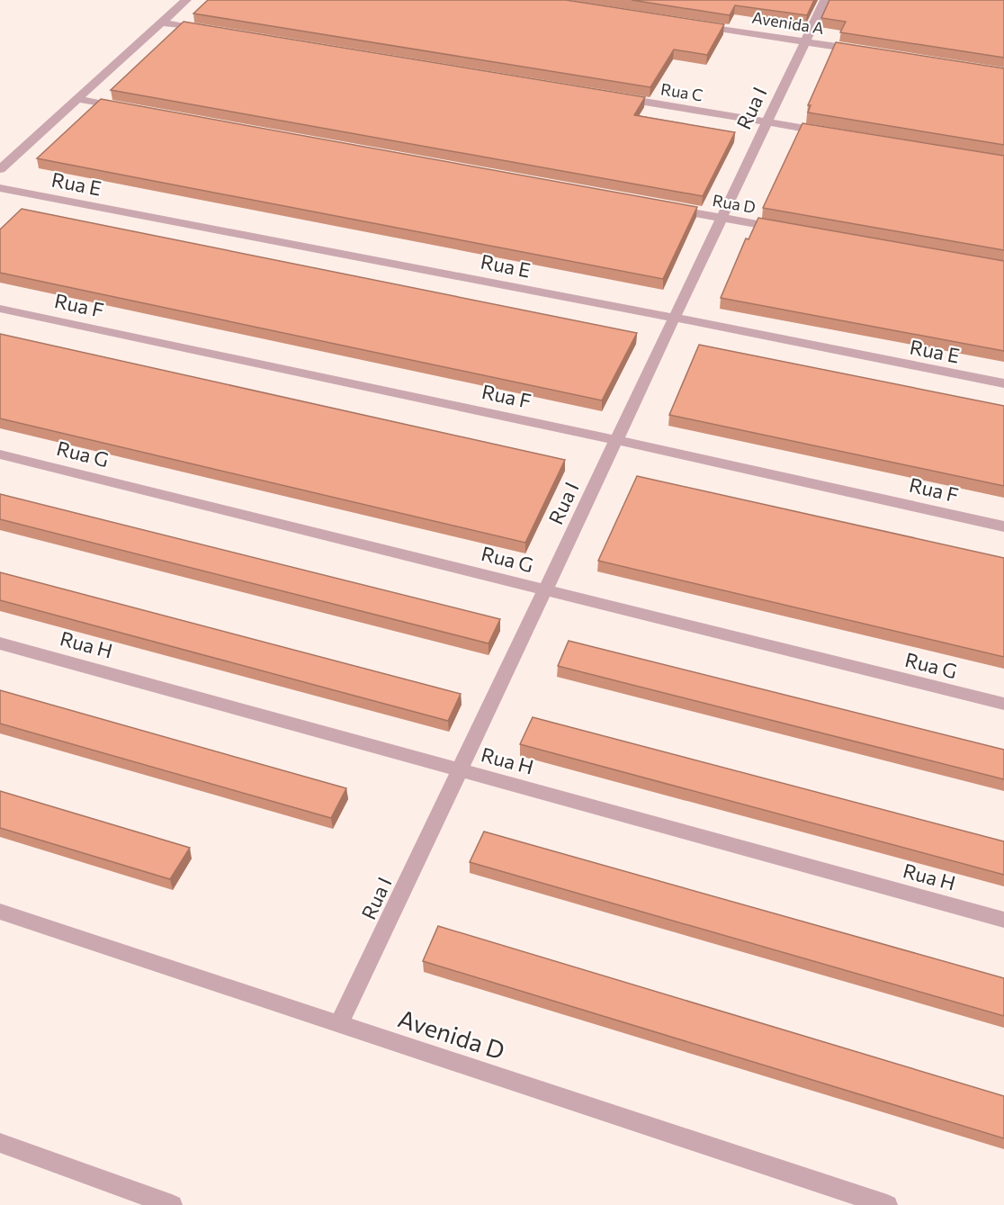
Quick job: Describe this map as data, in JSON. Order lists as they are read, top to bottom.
{
  "streets": {
    "street": [
      "Avenida A",
      "Rua C",
      "Rua I",
      "Rua E",
      "Rua D",
      "Rua F",
      "Rua G",
      "Rua H",
      "Avenida D"
    ]
  },
  "crossings": [
    ["Avenida A", "Rua I"],
    ["Rua C", "Rua I"],
    ["Rua I", "Rua E"],
    ["Rua I", "Rua D"],
    ["Rua I", "Rua F"],
    ["Rua I", "Rua G"],
    ["Rua I", "Rua H"],
    ["Rua I", "Avenida D"]
  ]
}
